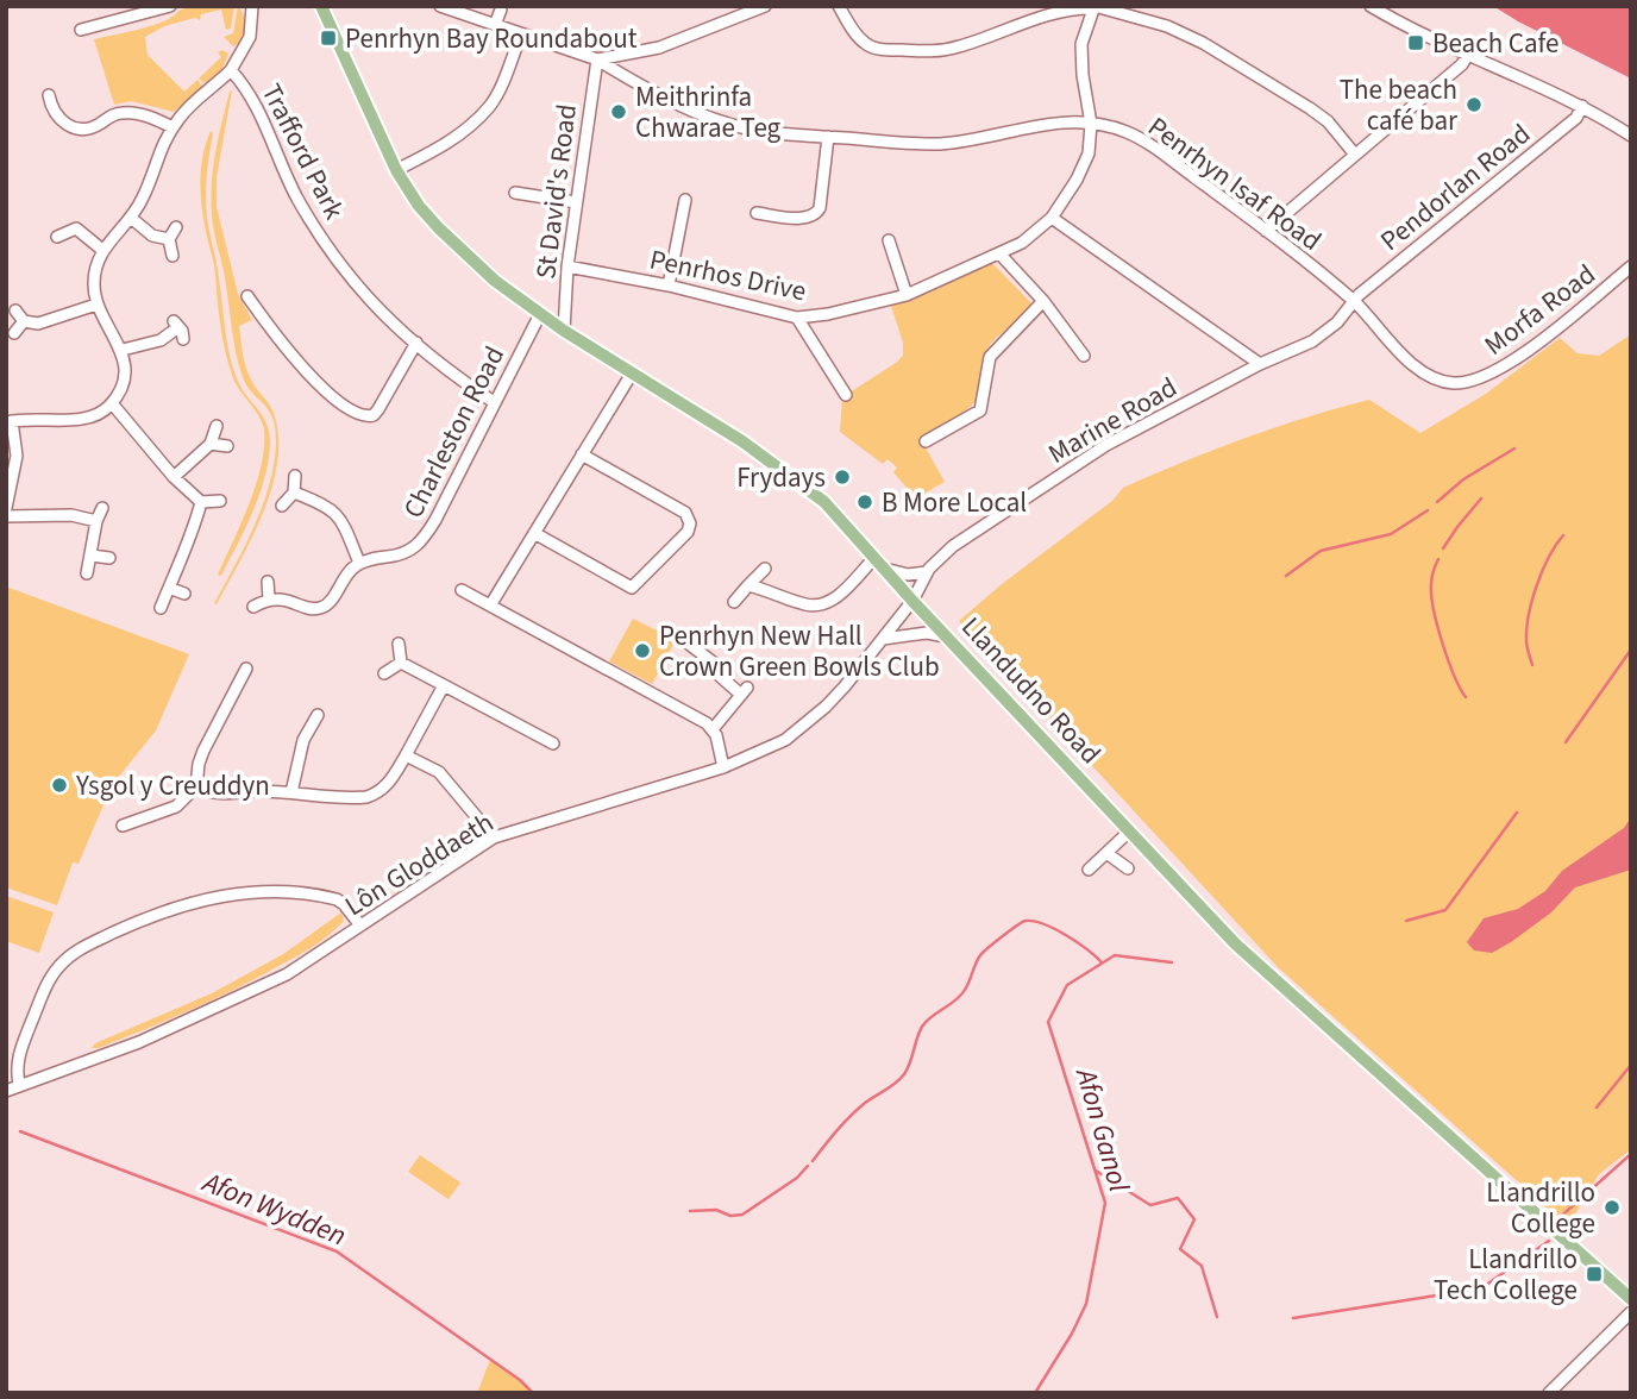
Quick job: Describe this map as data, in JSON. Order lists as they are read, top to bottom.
{
  "streets": {
    "main road": ["Llandudno Road"],
    "street": [
      "Trafford Park",
      "Penrhyn Isaf Road",
      "Pendorlan Road",
      "St David's Road",
      "Penrhos Drive",
      "Morfa Road",
      "Marine Road",
      "Charleston Road",
      "Lôn Gloddaeth"
    ]
  },
  "crossings": [
    ["Trafford Park", "Charleston Road"],
    ["Penrhyn Isaf Road", "Pendorlan Road"],
    ["Penrhyn Isaf Road", "St David's Road"],
    ["Penrhyn Isaf Road", "Penrhos Drive"],
    ["Penrhyn Isaf Road", "Morfa Road"],
    ["Penrhyn Isaf Road", "Marine Road"],
    ["Pendorlan Road", "Morfa Road"],
    ["Pendorlan Road", "Marine Road"],
    ["St David's Road", "Penrhos Drive"],
    ["St David's Road", "Llandudno Road"],
    ["Morfa Road", "Marine Road"],
    ["Marine Road", "Llandudno Road"],
    ["Marine Road", "Lôn Gloddaeth"],
    ["Charleston Road", "Llandudno Road"],
    ["Llandudno Road", "Lôn Gloddaeth"]
  ],
  "water": ["Afon Ganol", "Afon Wydden"],
  "places": {
    "transit": ["Penrhyn Bay Roundabout", "Beach Cafe", "Llandrillo Tech College"],
    "other": [
      "The beach café bar",
      "Meithrinfa Chwarae Teg",
      "Frydays",
      "B More Local",
      "Penrhyn New Hall Crown Green Bowls Club",
      "Ysgol y Creuddyn",
      "Llandrillo College"
    ]
  }
}
